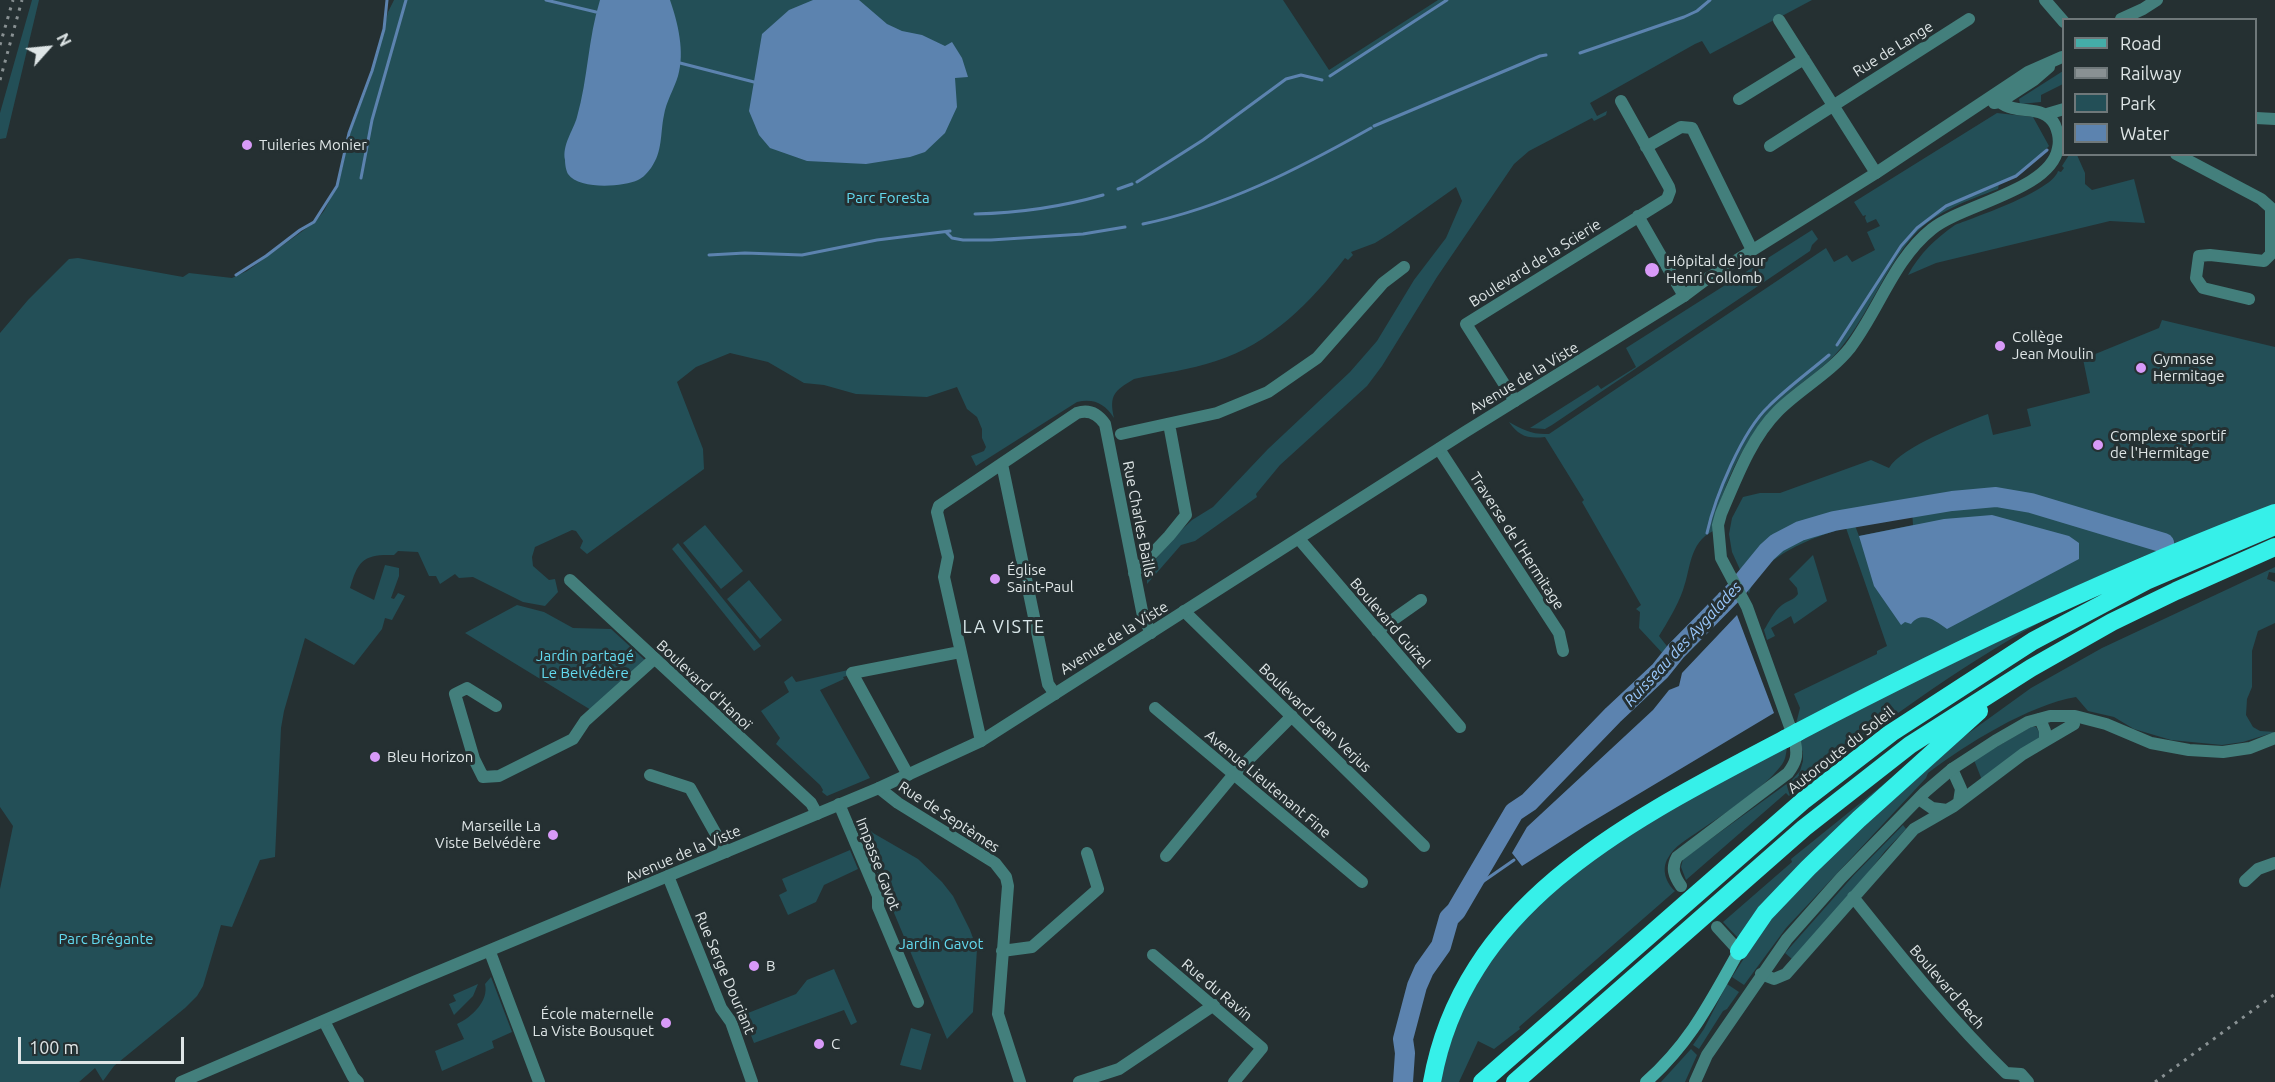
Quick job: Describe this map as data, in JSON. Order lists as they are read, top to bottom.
{
  "streets": {
    "highway": ["Autoroute du Soleil"],
    "street": [
      "Rue de Lange",
      "Boulevard de la Scierie",
      "Avenue de la Viste",
      "Rue Charles Baills",
      "Traverse de l'Hermitage",
      "Boulevard Guizel",
      "Boulevard d'Hanoï",
      "Boulevard Jean Verjus",
      "Avenue Lieutenant Fine",
      "Rue de Septèmes",
      "Impasse Gavot",
      "Rue Serge Douriant",
      "Boulevard Bech",
      "Rue du Ravin"
    ]
  },
  "crossings": [
    ["Boulevard de la Scierie", "Avenue de la Viste"],
    ["Avenue de la Viste", "Rue Charles Baills"],
    ["Avenue de la Viste", "Traverse de l'Hermitage"],
    ["Avenue de la Viste", "Boulevard Guizel"],
    ["Avenue de la Viste", "Boulevard d'Hanoï"],
    ["Avenue de la Viste", "Boulevard Jean Verjus"],
    ["Avenue de la Viste", "Rue de Septèmes"],
    ["Avenue de la Viste", "Impasse Gavot"],
    ["Avenue de la Viste", "Rue Serge Douriant"]
  ],
  "districts": ["LA VISTE"],
  "water": ["Ruisseau des Aygalades"],
  "parks": [
    "Parc Foresta",
    "Jardin partagé Le Belvédère",
    "Parc Brégante",
    "Jardin Gavot"
  ],
  "places": [
    "Tuileries Monier",
    "Hôpital de jour Henri Collomb",
    "Collège Jean Moulin",
    "Gymnase Hermitage",
    "Complexe sportif de l'Hermitage",
    "Église Saint-Paul",
    "Bleu Horizon",
    "Marseille La Viste Belvédère",
    "B",
    "École maternelle La Viste Bousquet",
    "C"
  ],
  "legend": [
    "Road",
    "Railway",
    "Park",
    "Water"
  ],
  "scale_bar": "100 m",
  "north": "top right"
}
